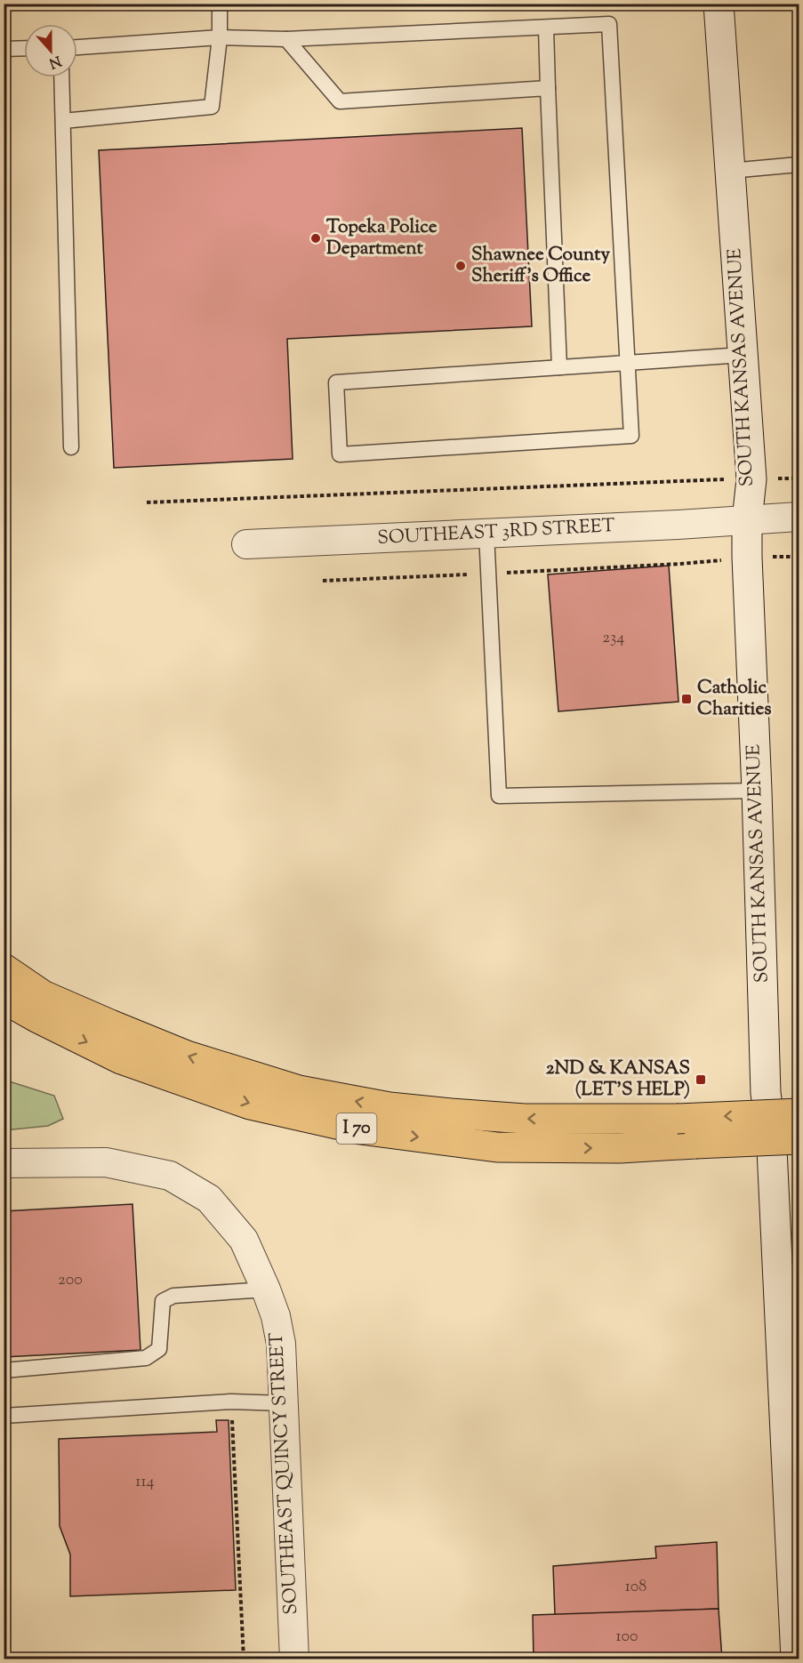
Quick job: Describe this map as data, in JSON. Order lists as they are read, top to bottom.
{
  "streets": {
    "highway": ["I 70"],
    "main road": ["SOUTH KANSAS AVENUE"],
    "street": ["SOUTHEAST 3RD STREET", "SOUTHEAST QUINCY STREET"]
  },
  "crossings": [
    ["SOUTH KANSAS AVENUE", "SOUTHEAST 3RD STREET"]
  ],
  "places": {
    "other": ["Topeka Police Department", "Shawnee County Sheriff's Office"],
    "transit": ["Catholic Charities", "2ND & KANSAS (LET'S HELP)"]
  },
  "house_numbers": [
    "234",
    "200",
    "114",
    "108",
    "100"
  ],
  "north": "bottom"
}
